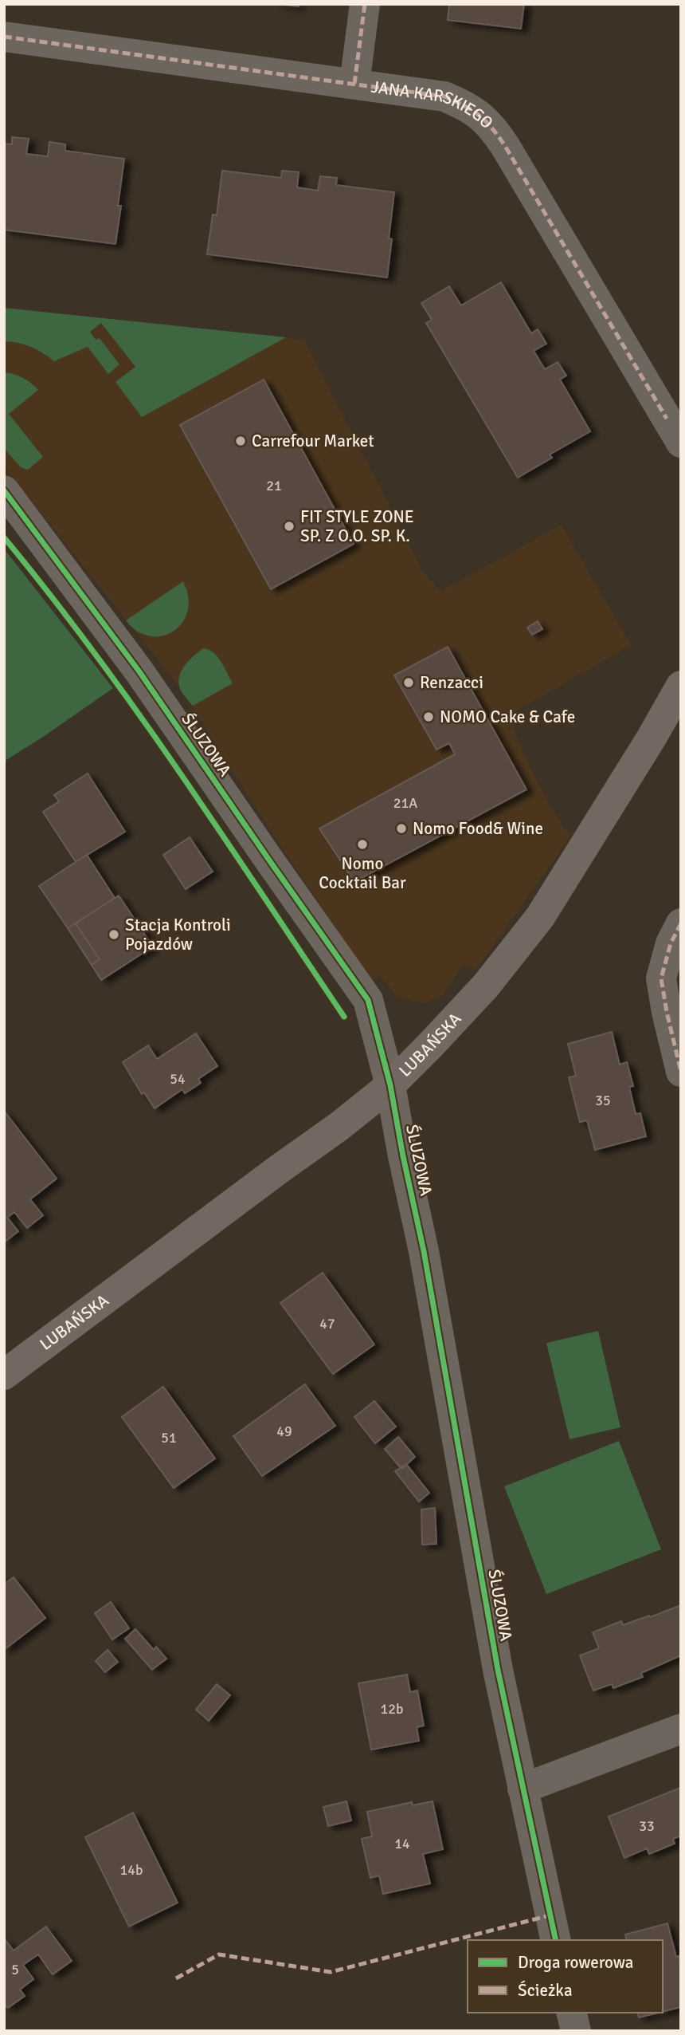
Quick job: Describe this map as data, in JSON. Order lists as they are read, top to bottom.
{
  "streets": {
    "street": ["JANA KARSKIEGO", "ŚLUZOWA", "LUBAŃSKA"]
  },
  "crossings": [
    ["ŚLUZOWA", "LUBAŃSKA"]
  ],
  "places": [
    "Carrefour Market",
    "FIT STYLE ZONE SP. Z O.O. SP. K.",
    "Renzacci",
    "NOMO Cake & Cafe",
    "Nomo Food& Wine",
    "Nomo Cocktail Bar",
    "Stacja Kontroli Pojazdów"
  ],
  "house_numbers": [
    "21",
    "21A",
    "54",
    "35",
    "47",
    "49",
    "51",
    "12b",
    "33",
    "14",
    "14b",
    "5"
  ],
  "legend": ["Droga rowerowa", "Ścieżka"]
}
